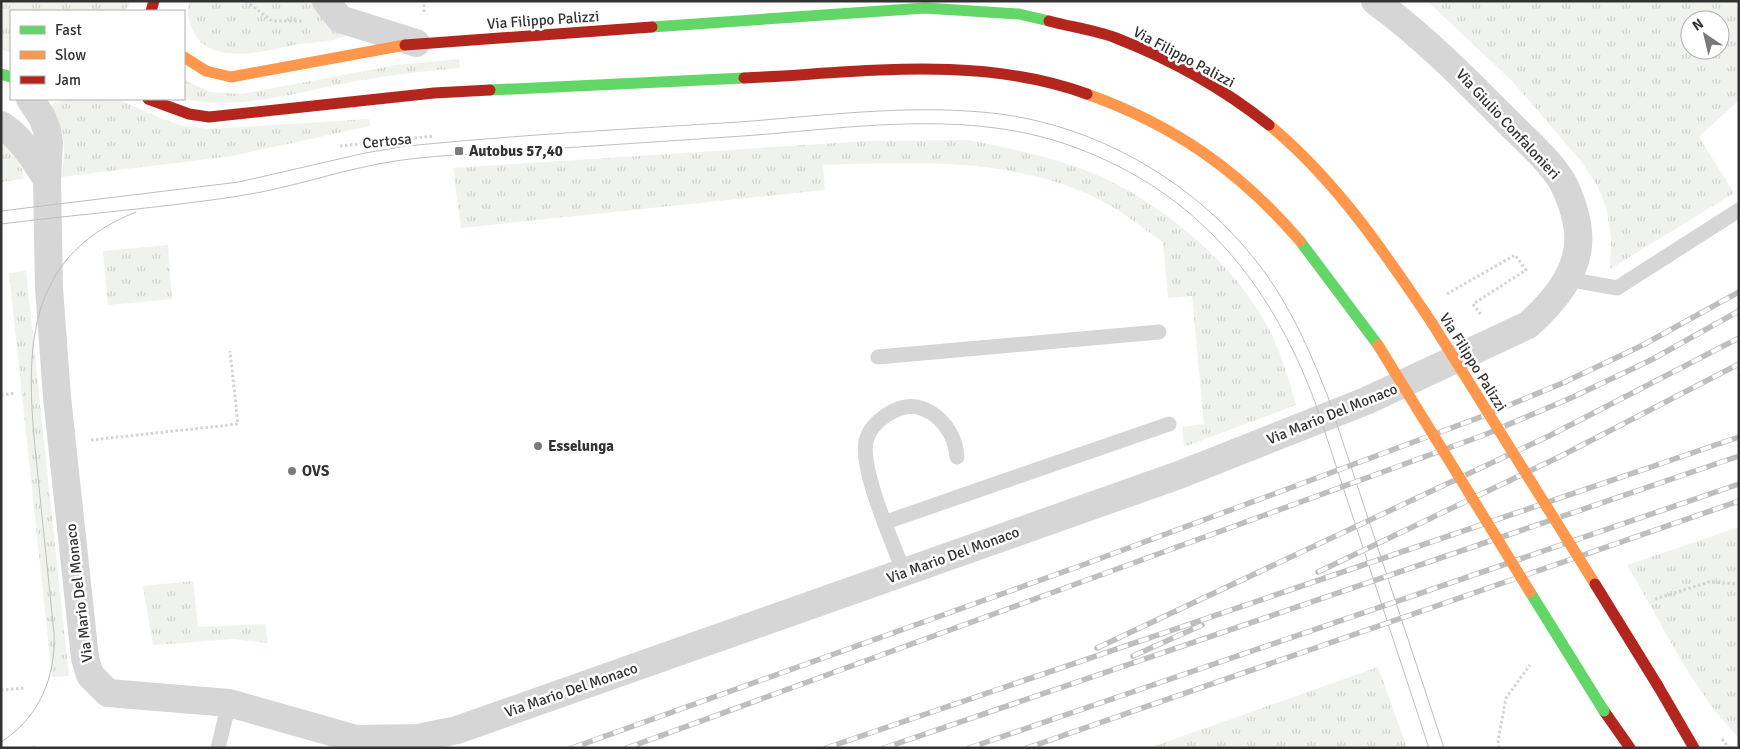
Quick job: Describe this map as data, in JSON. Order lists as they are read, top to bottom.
{
  "streets": {
    "main road": ["Via Filippo Palizzi"],
    "street": ["Via Giulio Confalonieri", "Via Mario Del Monaco"],
    "path": ["Certosa"]
  },
  "crossings": [
    ["Via Giulio Confalonieri", "Via Mario Del Monaco"]
  ],
  "places": {
    "transit": ["Autobus 57,40"],
    "other": ["Esselunga", "OVS"]
  },
  "legend": ["Fast", "Slow", "Jam"],
  "north": "top left"
}
